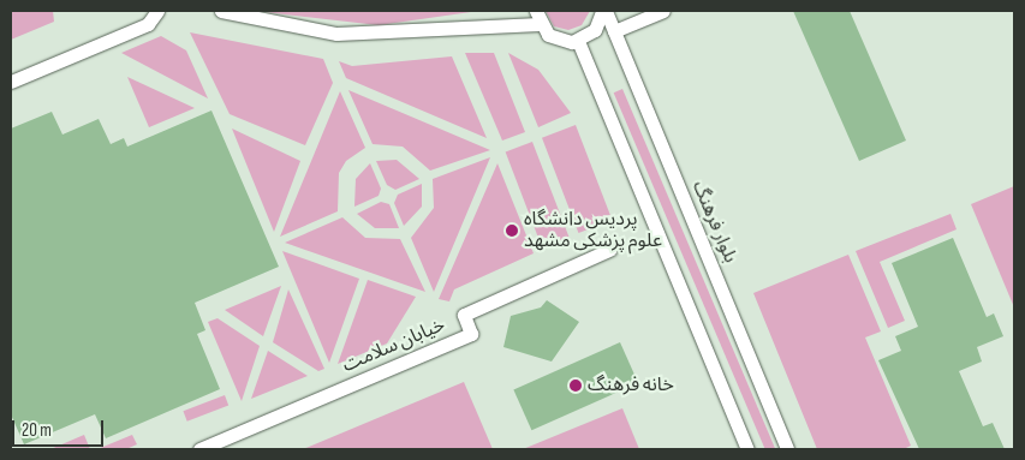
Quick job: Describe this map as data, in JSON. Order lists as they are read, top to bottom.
{
  "streets": {
    "lane": ["بلوار فرهنگ", "خیابان سلامت"]
  },
  "places": ["پردیس دانشگاه علوم پزشکی مشهد", "خانه فرهنگ"],
  "scale_bar": "20 m"
}
